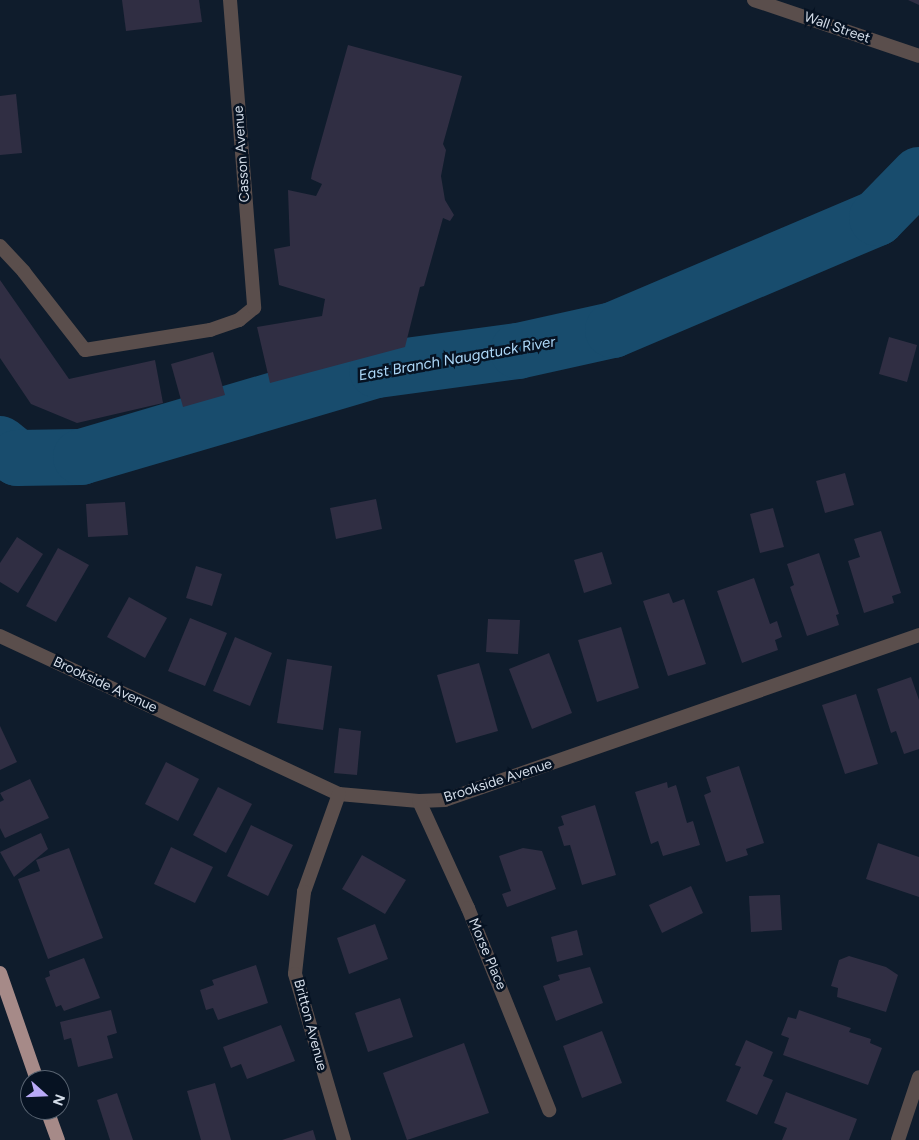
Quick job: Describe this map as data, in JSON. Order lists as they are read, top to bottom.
{
  "streets": {
    "street": [
      "Wall Street",
      "Casson Avenue",
      "Brookside Avenue",
      "Morse Place",
      "Britton Avenue"
    ]
  },
  "crossings": [
    ["Brookside Avenue", "Morse Place"],
    ["Brookside Avenue", "Britton Avenue"]
  ],
  "water": ["East Branch Naugatuck River"],
  "north": "right"
}
